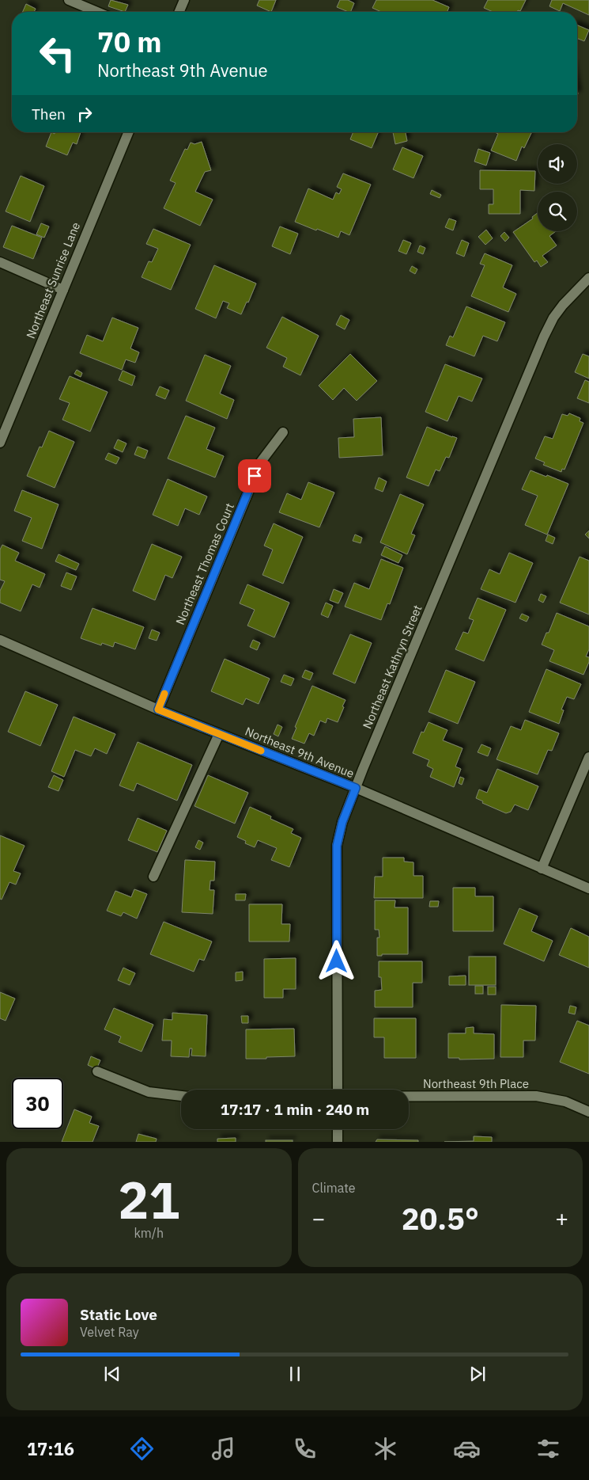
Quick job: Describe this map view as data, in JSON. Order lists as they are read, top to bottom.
{
  "streets": {
    "street": [
      "Northeast Sunrise Lane",
      "Northeast Thomas Court",
      "Northeast Kathryn Street",
      "Northeast 9th Avenue",
      "Northeast 9th Place"
    ]
  },
  "crossings": [
    ["Northeast Thomas Court", "Northeast 9th Avenue"],
    ["Northeast Kathryn Street", "Northeast 9th Avenue"]
  ],
  "page": {
    "turn": ["70 m", "Northeast 9th Avenue"],
    "then": "Then",
    "limit": "30",
    "trip": "17:17 · 1 min · 240 m",
    "tile": [
      ["21", "km/h"],
      "Climate"
    ],
    "heat": ["−", "20.5°", "+"],
    "song": ["Static Love", "Velvet Ray"],
    "tabs": "17:16"
  }
}
